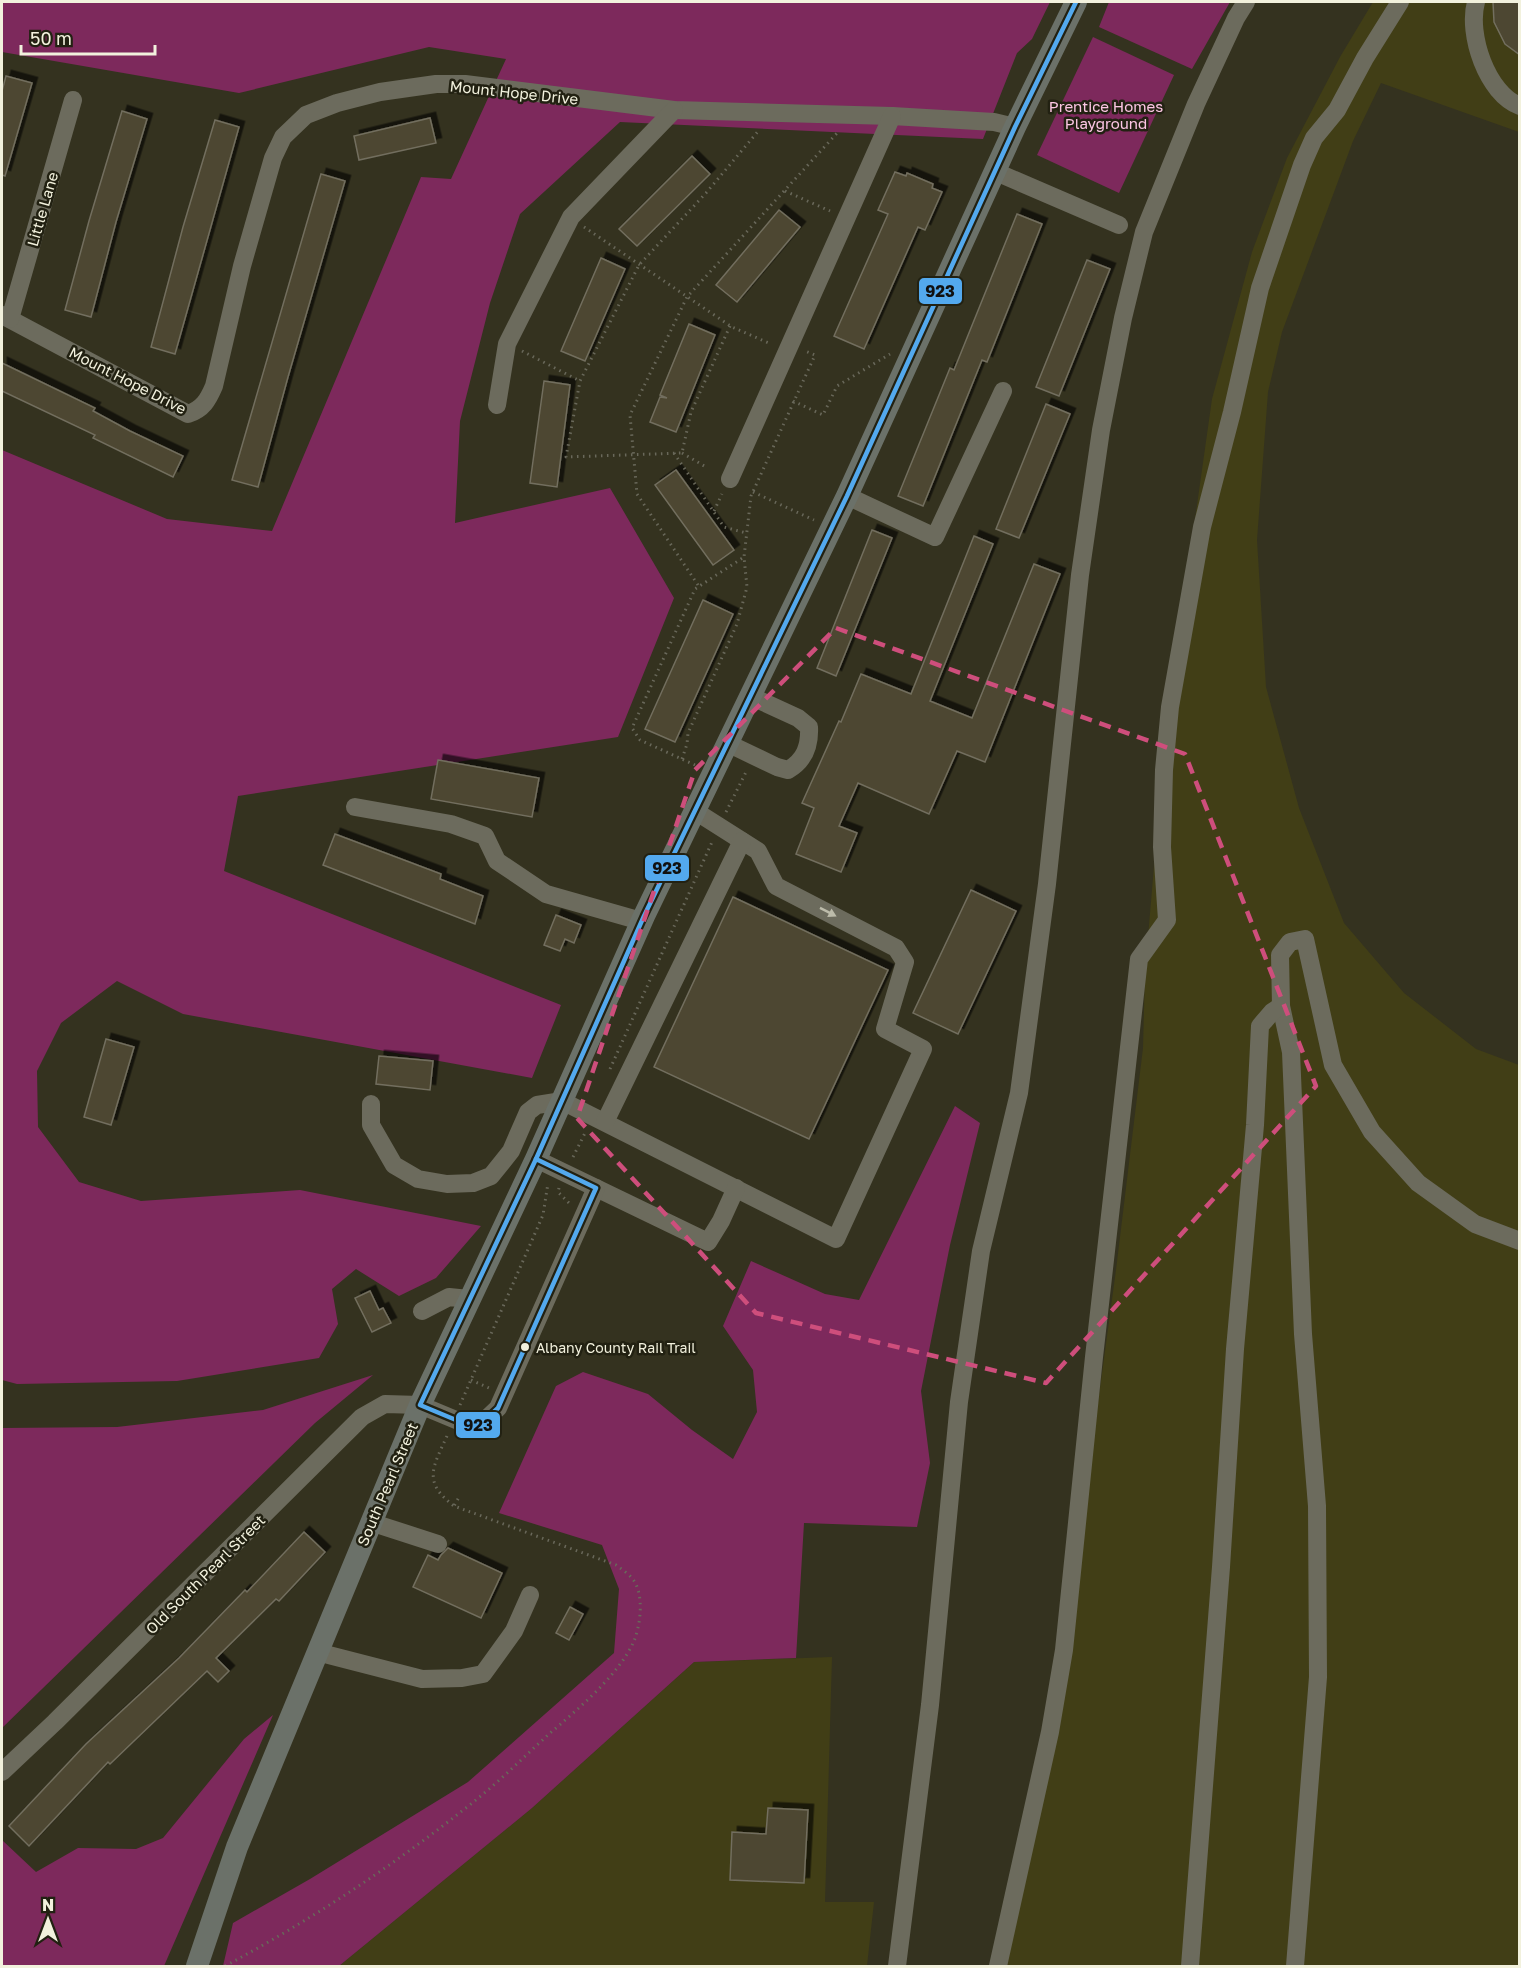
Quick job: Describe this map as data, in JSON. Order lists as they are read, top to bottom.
{
  "streets": {
    "main road": ["South Pearl Street"],
    "street": ["Mount Hope Drive", "Little Lane", "Old South Pearl Street"]
  },
  "crossings": [
    ["Mount Hope Drive", "Little Lane"],
    ["Mount Hope Drive", "South Pearl Street"],
    ["South Pearl Street", "Old South Pearl Street"]
  ],
  "parks": ["Prentice Homes Playground"],
  "places": ["Albany County Rail Trail"],
  "lines": ["transit line 923"],
  "scale_bar": "50 m",
  "north": "top"
}
